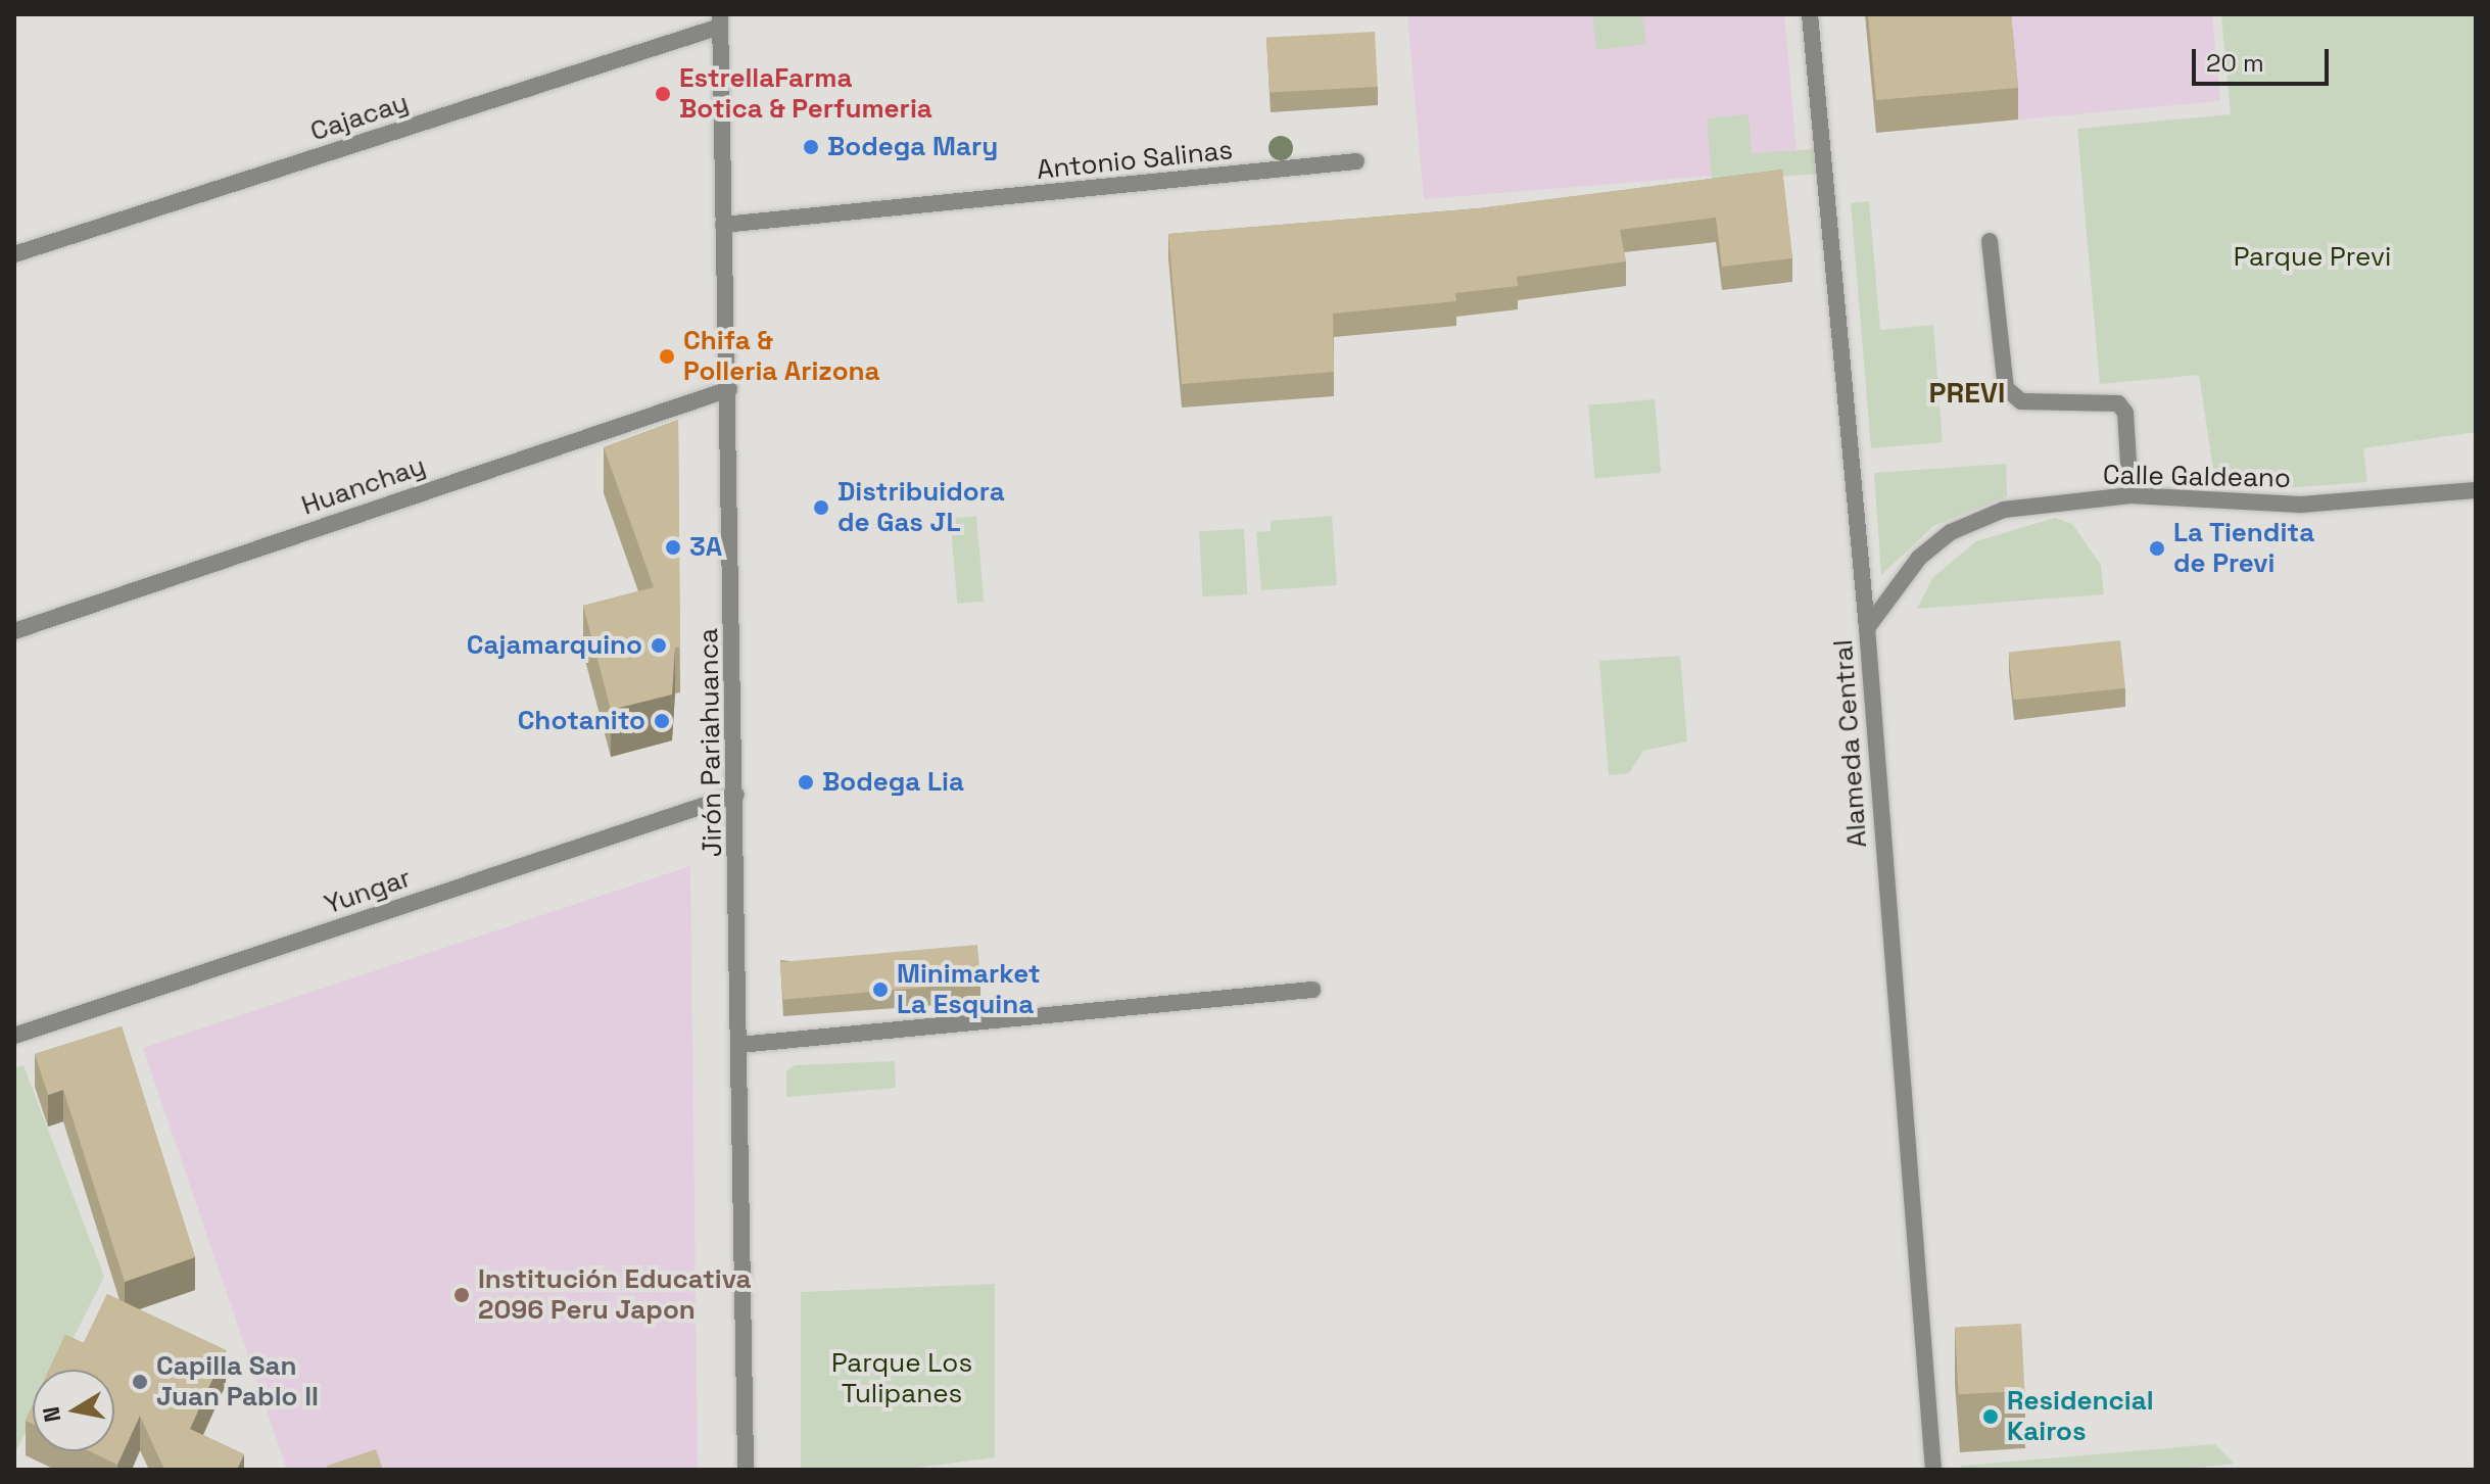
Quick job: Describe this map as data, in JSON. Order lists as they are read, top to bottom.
{
  "streets": {
    "street": [
      "Cajacay",
      "Antonio Salinas",
      "Calle Galdeano",
      "Huanchay",
      "Jirón Pariahuanca",
      "Alameda Central",
      "Yungar"
    ]
  },
  "crossings": [
    ["Cajacay", "Jirón Pariahuanca"],
    ["Antonio Salinas", "Jirón Pariahuanca"],
    ["Calle Galdeano", "Alameda Central"],
    ["Huanchay", "Jirón Pariahuanca"],
    ["Jirón Pariahuanca", "Yungar"]
  ],
  "districts": ["PREVI"],
  "parks": ["Parque Previ", "Parque Los Tulipanes"],
  "places": [
    "EstrellaFarma Botica & Perfumeria",
    "Bodega Mary",
    "Chifa & Polleria Arizona",
    "Distribuidora de Gas JL",
    "3A",
    "La Tiendita de Previ",
    "Cajamarquino",
    "Chotanito",
    "Bodega Lia",
    "Minimarket La Esquina",
    "Institución Educativa 2096 Peru Japon",
    "Capilla San Juan Pablo II",
    "Residencial Kairos"
  ],
  "scale_bar": "20 m",
  "north": "left"
}
